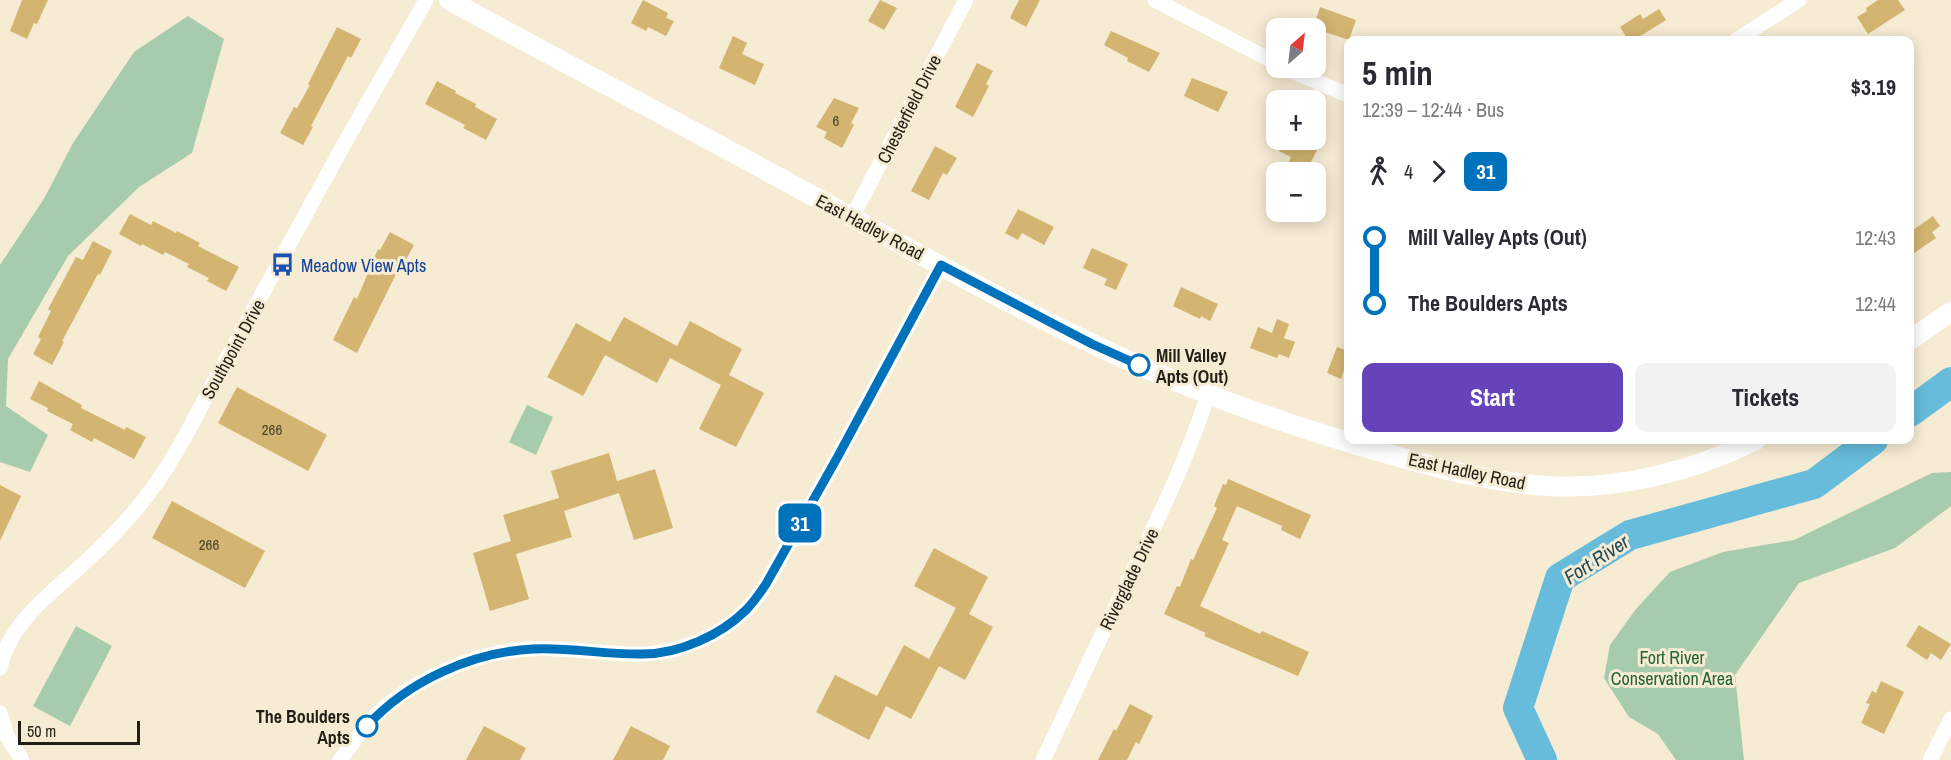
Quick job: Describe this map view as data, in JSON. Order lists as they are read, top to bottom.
{
  "streets": {
    "street": [
      "Chesterfield Drive",
      "East Hadley Road",
      "Southpoint Drive",
      "Riverglade Drive"
    ]
  },
  "crossings": [
    ["Chesterfield Drive", "East Hadley Road"],
    ["East Hadley Road", "Riverglade Drive"]
  ],
  "water": ["Fort River"],
  "parks": ["Fort River Conservation Area"],
  "places": {
    "bus stop": ["Meadow View Apts"],
    "other": ["Mill Valley Apts (Out)", "The Boulders Apts"]
  },
  "lines": ["bus line 31"],
  "house_numbers": ["6", "266", "266"],
  "scale_bar": "50 m",
  "north": "top right",
  "page": {
    "on_map": "31",
    "map_buttons": ["+", "−"],
    "heading": ["5 min", "12:39 – 12:44 · Bus", "$3.19"],
    "legs": ["4", "31"],
    "list": [
      {
        "name": "Mill Valley Apts (Out)",
        "value": "12:43"
      },
      {
        "name": "The Boulders Apts",
        "value": "12:44"
      }
    ],
    "buttons": ["Start", "Tickets"],
    "scale": "50 m"
  }
}
